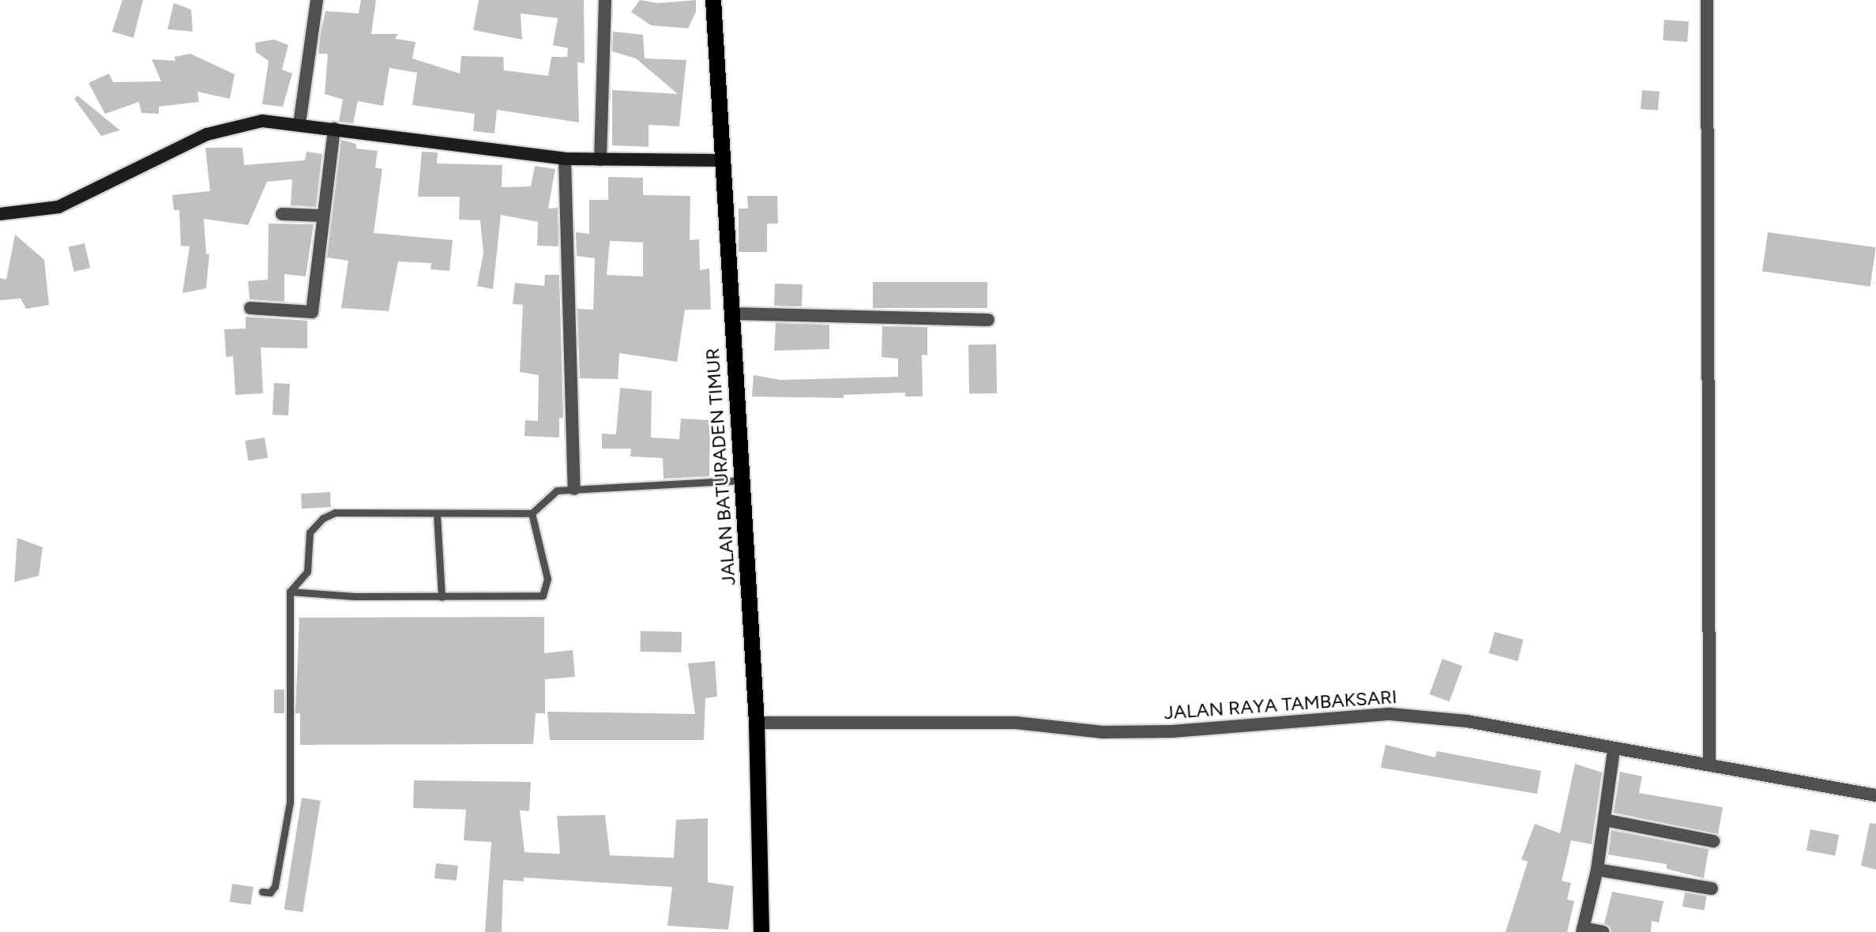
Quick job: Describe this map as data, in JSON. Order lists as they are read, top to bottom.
{
  "streets": {
    "main road": ["JALAN BATURADEN TIMUR"],
    "street": ["JALAN RAYA TAMBAKSARI"]
  },
  "crossings": [
    ["JALAN BATURADEN TIMUR", "JALAN RAYA TAMBAKSARI"]
  ]
}
